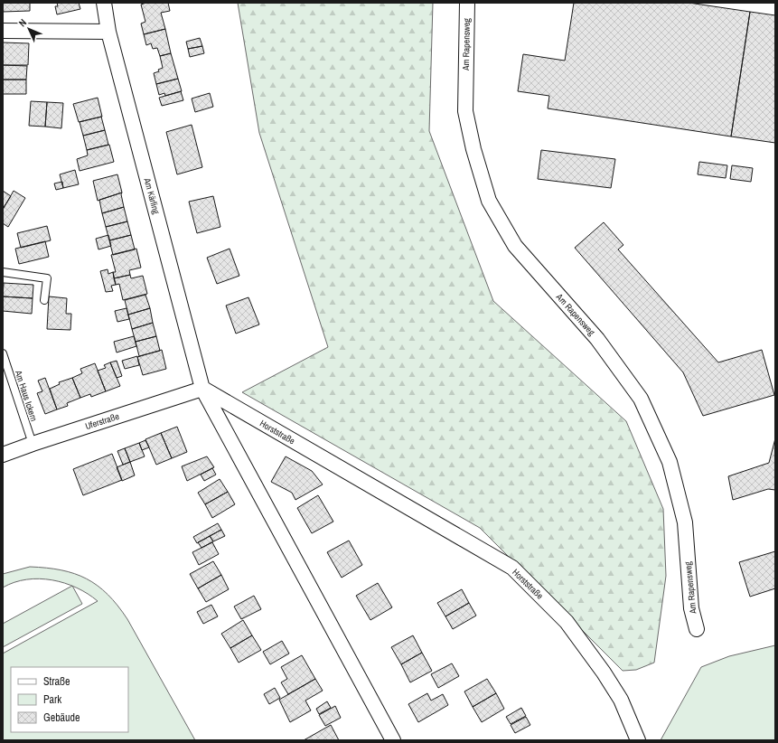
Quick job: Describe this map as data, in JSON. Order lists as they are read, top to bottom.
{
  "streets": {
    "street": [
      "Am Rapensweg",
      "Am Kärling",
      "Uferstraße",
      "Horststraße"
    ],
    "lane": ["Am Haus Ickern"]
  },
  "crossings": [
    ["Am Kärling", "Uferstraße"],
    ["Am Kärling", "Horststraße"],
    ["Am Haus Ickern", "Uferstraße"],
    ["Uferstraße", "Horststraße"]
  ],
  "legend": ["Straße", "Park", "Gebäude"],
  "north": "top left"
}
